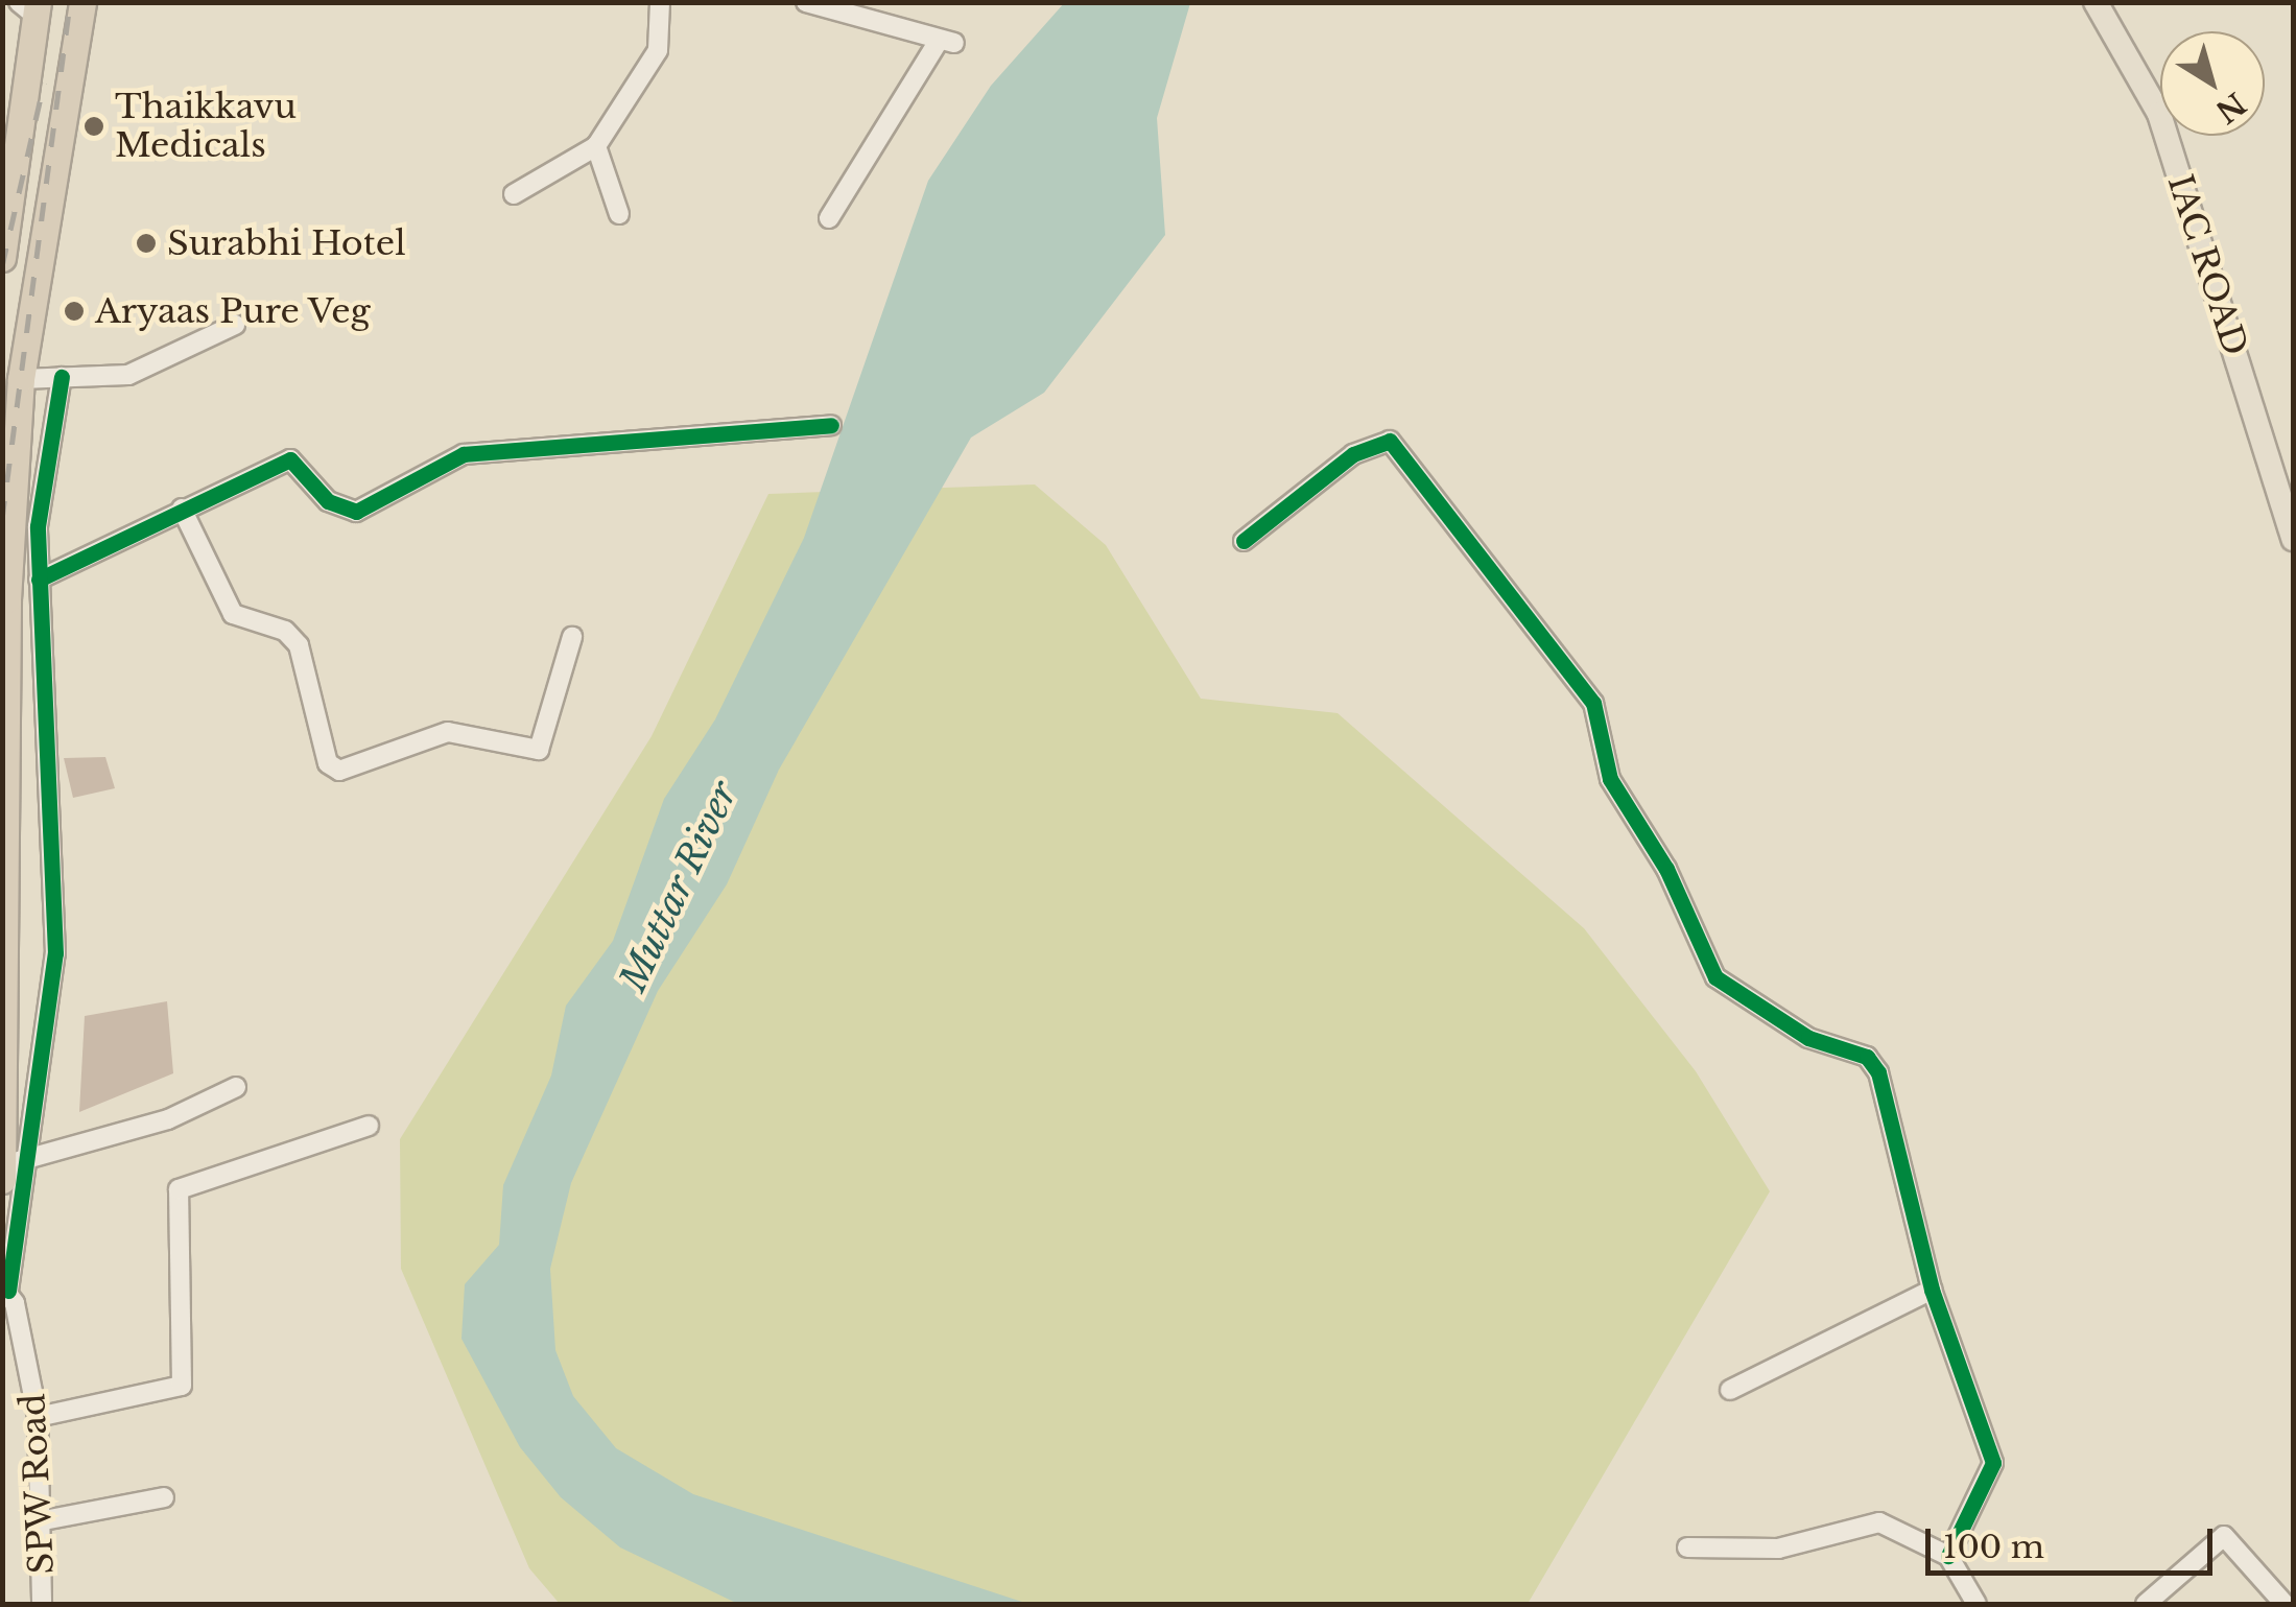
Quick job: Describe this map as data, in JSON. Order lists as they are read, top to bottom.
{
  "streets": {
    "main road": ["IAC ROAD"],
    "street": ["SPW Road"]
  },
  "water": ["Muttar River"],
  "places": ["Thaikkavu Medicals", "Surabhi Hotel", "Aryaas Pure Veg"],
  "scale_bar": "100 m",
  "north": "bottom right"
}
